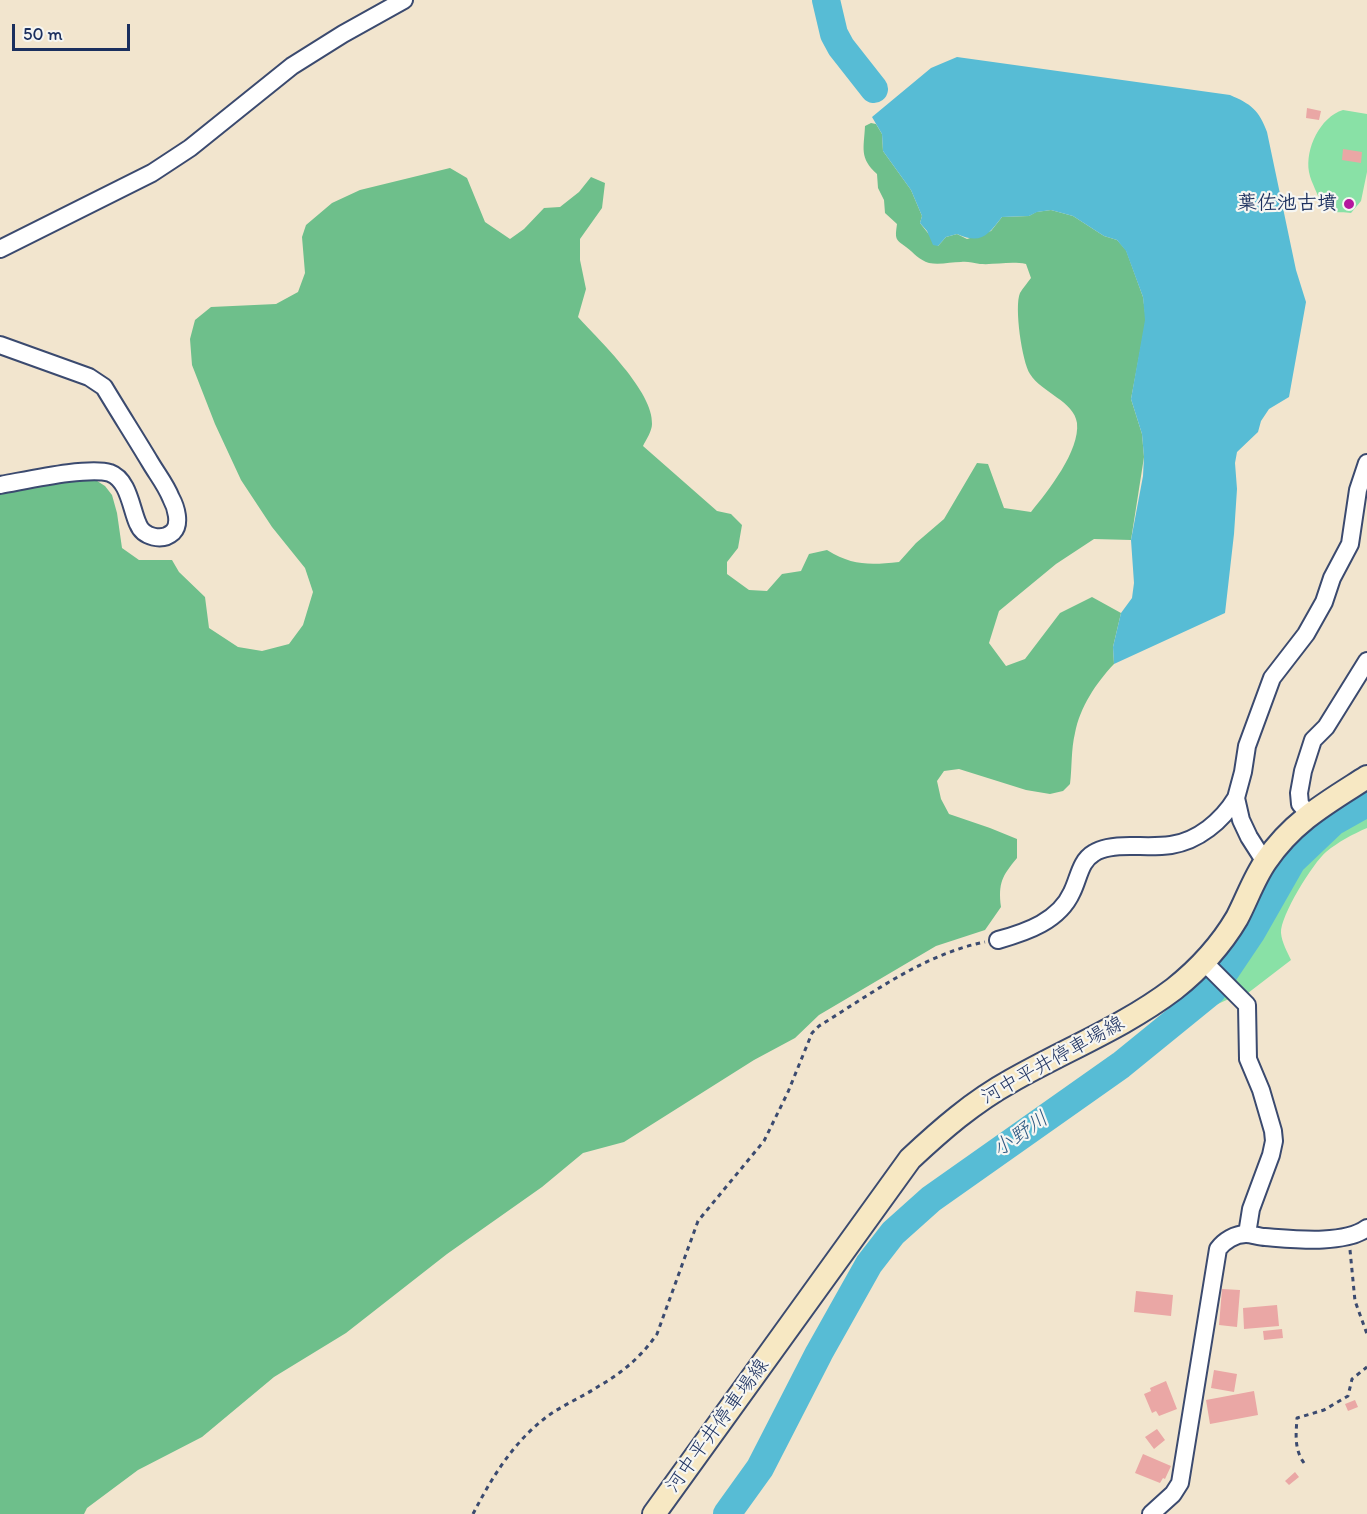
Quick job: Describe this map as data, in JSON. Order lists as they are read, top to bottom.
{
  "streets": {
    "main road": ["河中平井停車場線"]
  },
  "water": ["小野川"],
  "places": ["葉佐池古墳"],
  "scale_bar": "50 m"
}
